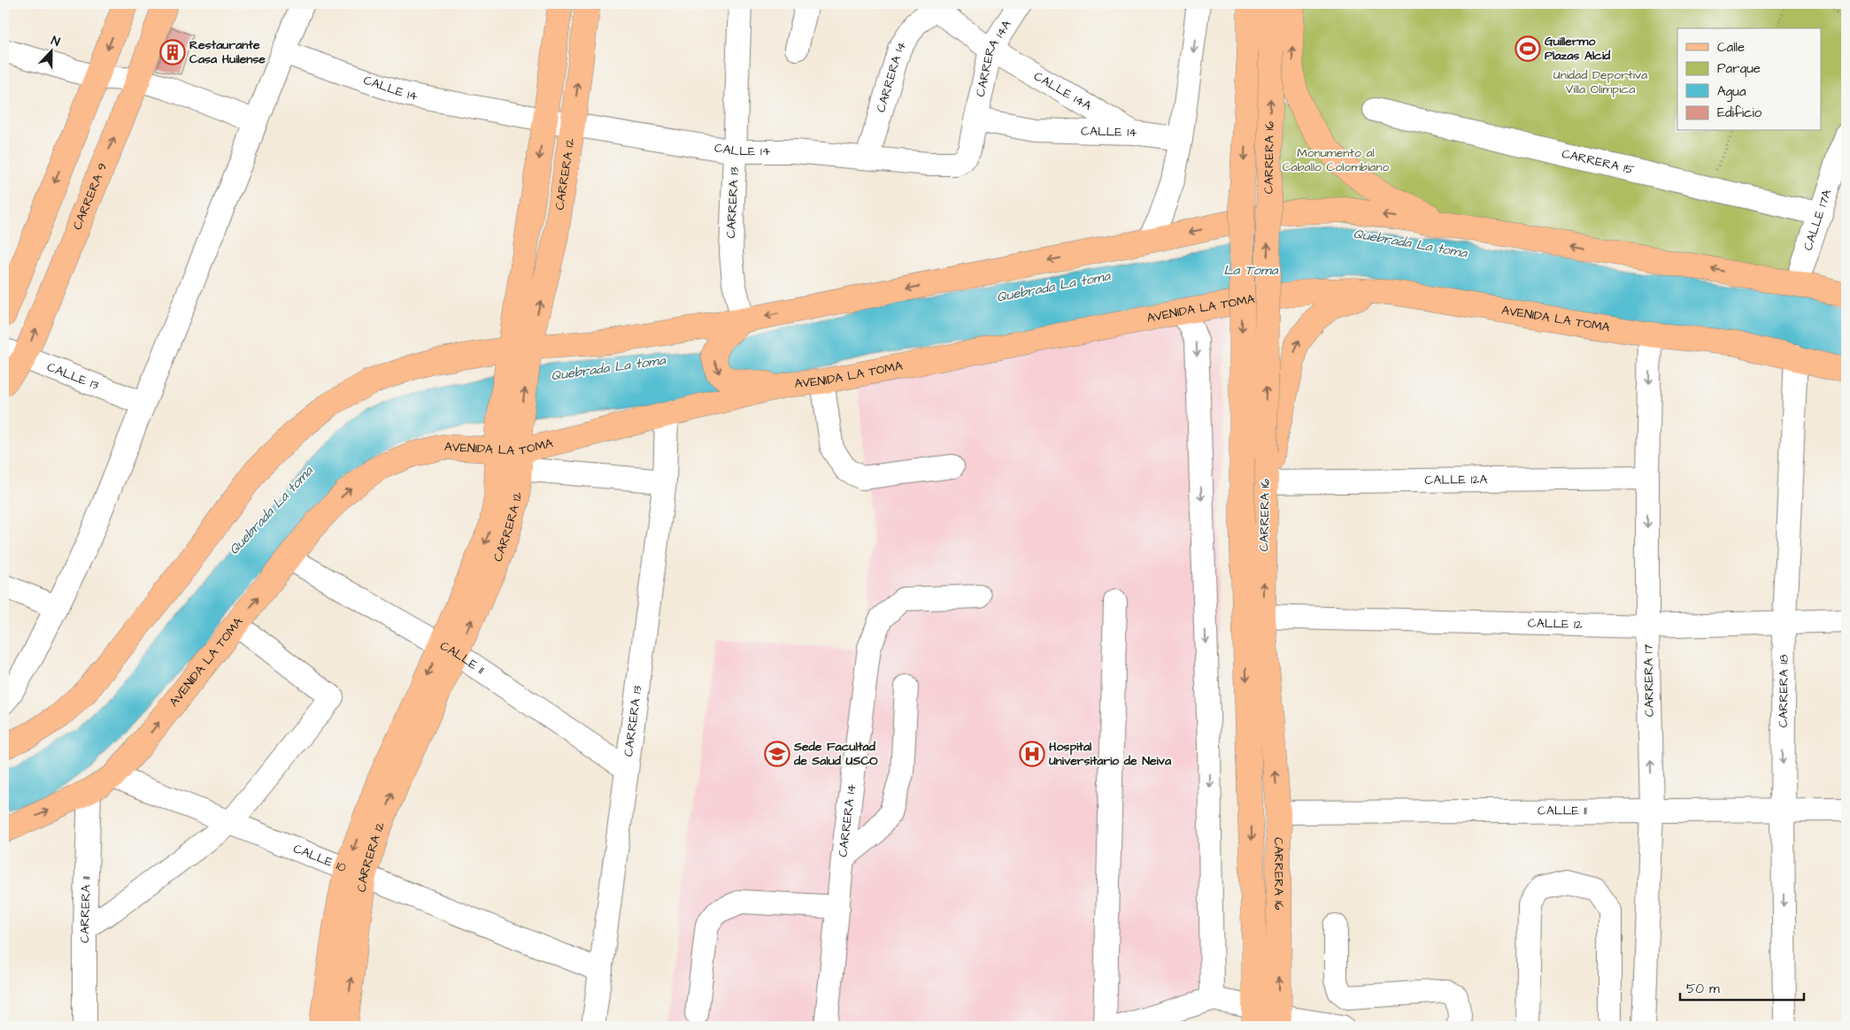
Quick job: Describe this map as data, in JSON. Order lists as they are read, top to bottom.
{
  "streets": {
    "main road": [
      "CARRERA 16",
      "CARRERA 12",
      "CARRERA 9",
      "AVENIDA LA TOMA"
    ],
    "street": [
      "CARRERA 14A",
      "CARRERA 14",
      "CALLE 14",
      "CALLE 14A",
      "CARRERA 15",
      "CARRERA 13",
      "CALLE 17A",
      "CALLE 13",
      "CALLE 12A",
      "CALLE 12",
      "CALLE 11",
      "CARRERA 17",
      "CARRERA 18",
      "CALLE 10",
      "CARRERA 11"
    ]
  },
  "crossings": [
    ["CARRERA 14A", "CALLE 14"],
    ["CARRERA 14A", "CALLE 14A"],
    ["CARRERA 14", "CALLE 14"],
    ["CARRERA 14", "CALLE 14A"],
    ["CALLE 14", "CALLE 14A"],
    ["CALLE 14", "CARRERA 12"],
    ["CALLE 14", "CARRERA 13"],
    ["CARRERA 16", "CALLE 12A"],
    ["CARRERA 16", "CALLE 12"],
    ["CARRERA 16", "CALLE 11"],
    ["CARRERA 15", "CALLE 17A"],
    ["CARRERA 12", "AVENIDA LA TOMA"],
    ["CARRERA 12", "CALLE 11"],
    ["CARRERA 12", "CALLE 10"],
    ["CARRERA 9", "CALLE 13"],
    ["CARRERA 13", "AVENIDA LA TOMA"],
    ["CARRERA 13", "CALLE 11"],
    ["CARRERA 13", "CALLE 10"],
    ["AVENIDA LA TOMA", "CALLE 11"],
    ["AVENIDA LA TOMA", "CARRERA 17"],
    ["AVENIDA LA TOMA", "CARRERA 18"],
    ["AVENIDA LA TOMA", "CALLE 10"],
    ["AVENIDA LA TOMA", "CARRERA 11"],
    ["CALLE 12A", "CARRERA 17"],
    ["CALLE 12", "CARRERA 17"],
    ["CALLE 12", "CARRERA 18"],
    ["CALLE 11", "CARRERA 17"],
    ["CALLE 11", "CARRERA 18"]
  ],
  "one_way": ["CARRERA 18"],
  "water": ["Quebrada La toma", "La Toma"],
  "parks": ["Unidad Deportiva Villa Olimpica", "Monumento al Caballo Colombiano"],
  "places": {
    "sports": ["Guillermo Plazas Alcid"],
    "building": ["Restaurante Casa Huilense"],
    "school or university": ["Sede Facultad de Salud USCO"],
    "hospital": ["Hospital Universitario de Neiva"]
  },
  "legend": [
    "Calle",
    "Parque",
    "Agua",
    "Edificio"
  ],
  "scale_bar": "50 m",
  "north": "top"
}
